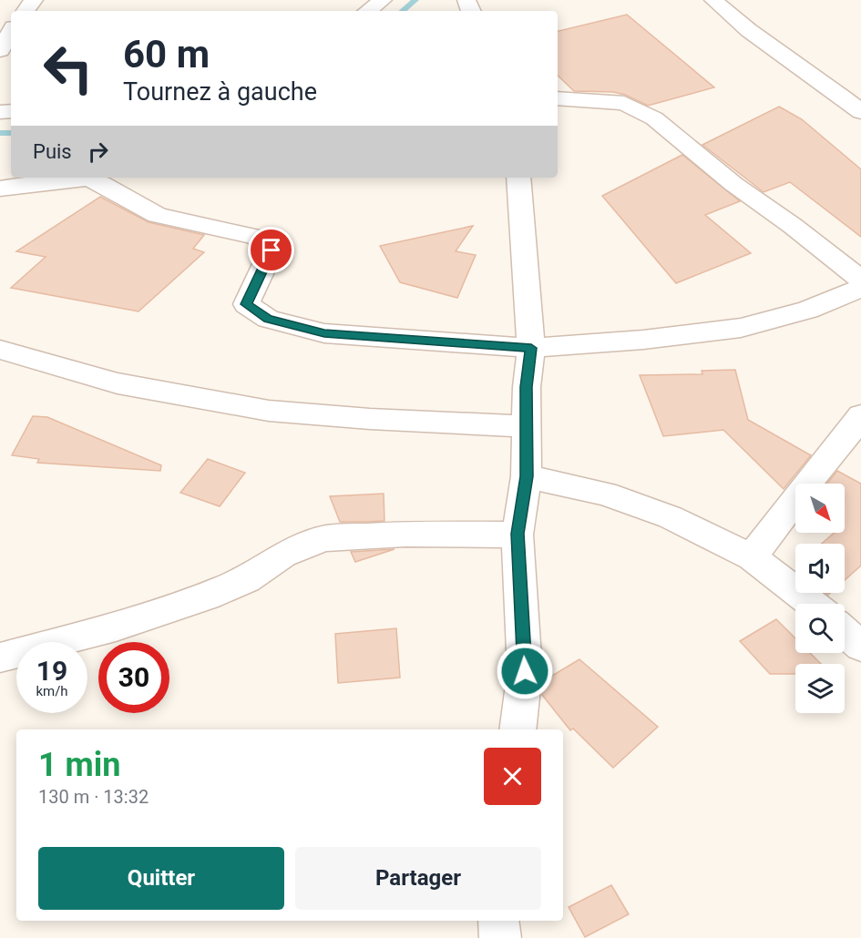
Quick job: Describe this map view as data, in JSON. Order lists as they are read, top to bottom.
{
  "north": "bottom right",
  "page": {
    "turn": ["60 m", "Tournez à gauche"],
    "then": "Puis",
    "speed": "19 km/h",
    "limit": "30",
    "heading": ["1 min", "130 m · 13:32"],
    "buttons": ["Quitter", "Partager"]
  }
}
